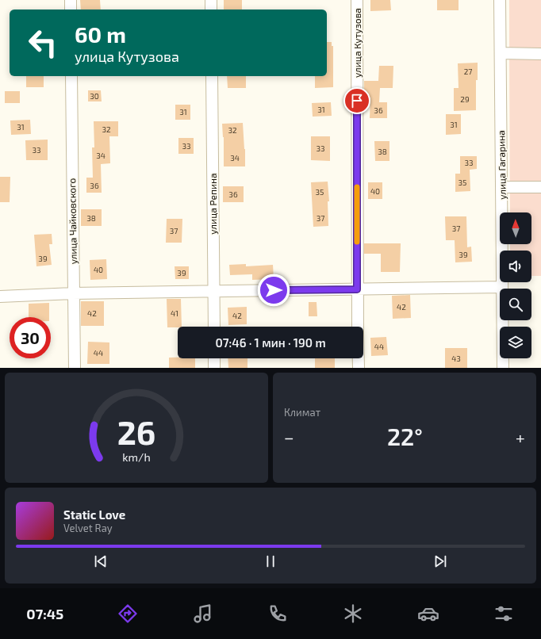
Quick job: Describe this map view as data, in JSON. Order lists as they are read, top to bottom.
{
  "streets": {
    "street": [
      "улица Кутузова",
      "улица Гагарина",
      "улица Репина",
      "улица Чайковского"
    ]
  },
  "house_numbers": [
    "27",
    "30",
    "29",
    "31",
    "36",
    "31",
    "31",
    "31",
    "32",
    "32",
    "33",
    "33",
    "33",
    "38",
    "34",
    "34",
    "33",
    "35",
    "36",
    "40",
    "35",
    "36",
    "38",
    "37",
    "37",
    "37",
    "39",
    "39",
    "40",
    "39",
    "42",
    "42",
    "41",
    "42",
    "44",
    "44",
    "43"
  ],
  "north": "top",
  "page": {
    "turn": ["60 m", "улица Кутузова"],
    "limit": "30",
    "trip": "07:46 · 1 мин · 190 m",
    "tile": "Климат",
    "heat": ["−", "22°", "+"],
    "song": ["Static Love", "Velvet Ray"],
    "tabs": "07:45",
    "gauge": ["26", "km/h"]
  }
}
